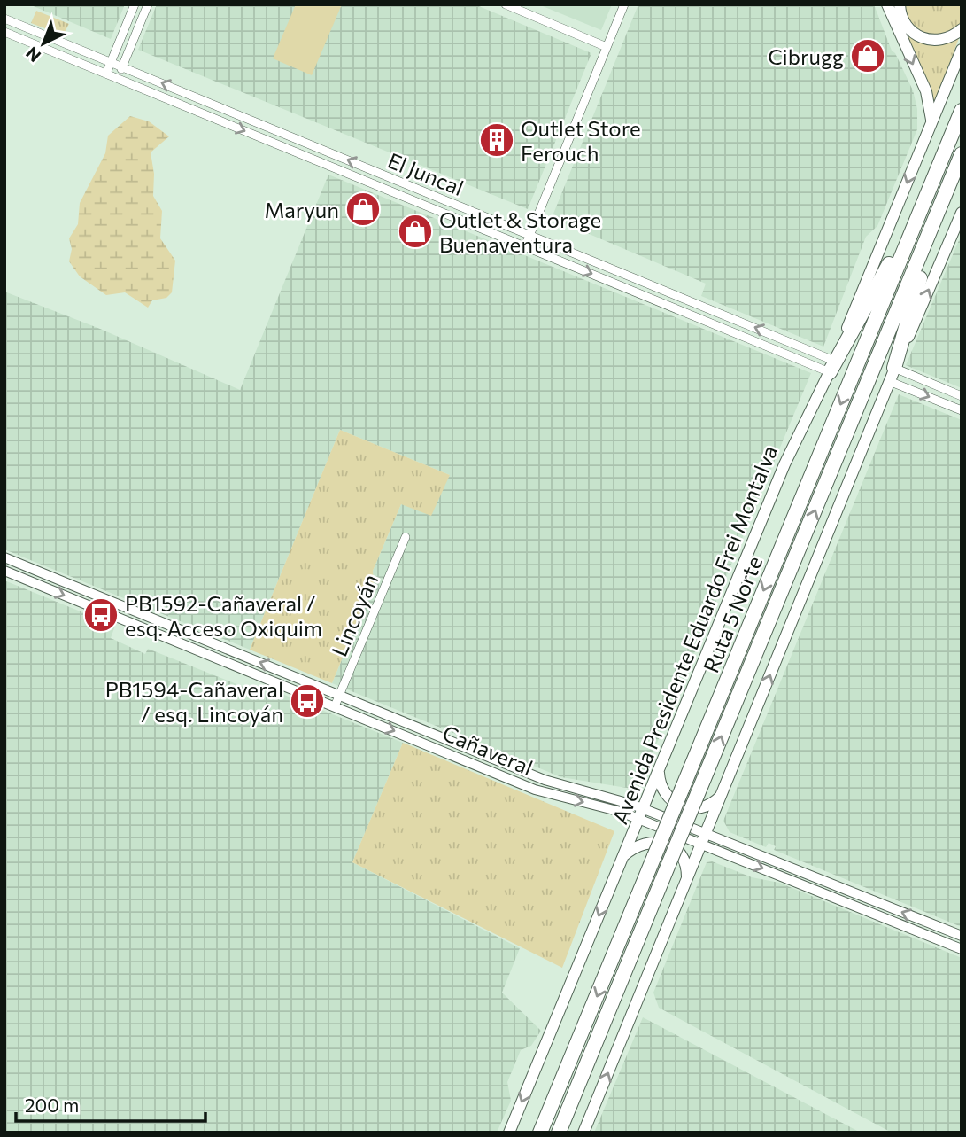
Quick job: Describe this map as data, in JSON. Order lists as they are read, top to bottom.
{
  "streets": {
    "highway": ["Ruta 5 Norte"],
    "main road": ["Avenida Presidente Eduardo Frei Montalva"],
    "street": ["El Juncal", "Lincoyán", "Cañaveral"]
  },
  "crossings": [
    ["El Juncal", "Avenida Presidente Eduardo Frei Montalva"],
    ["Lincoyán", "Cañaveral"],
    ["Avenida Presidente Eduardo Frei Montalva", "Cañaveral"]
  ],
  "places": {
    "shop": ["Cibrugg", "Maryun", "Outlet & Storage Buenaventura"],
    "building": ["Outlet Store Ferouch"],
    "bus stop": ["PB1592-Cañaveral / esq. Acceso Oxiquim", "PB1594-Cañaveral / esq. Lincoyán"]
  },
  "scale_bar": "200 m",
  "north": "bottom left"
}
